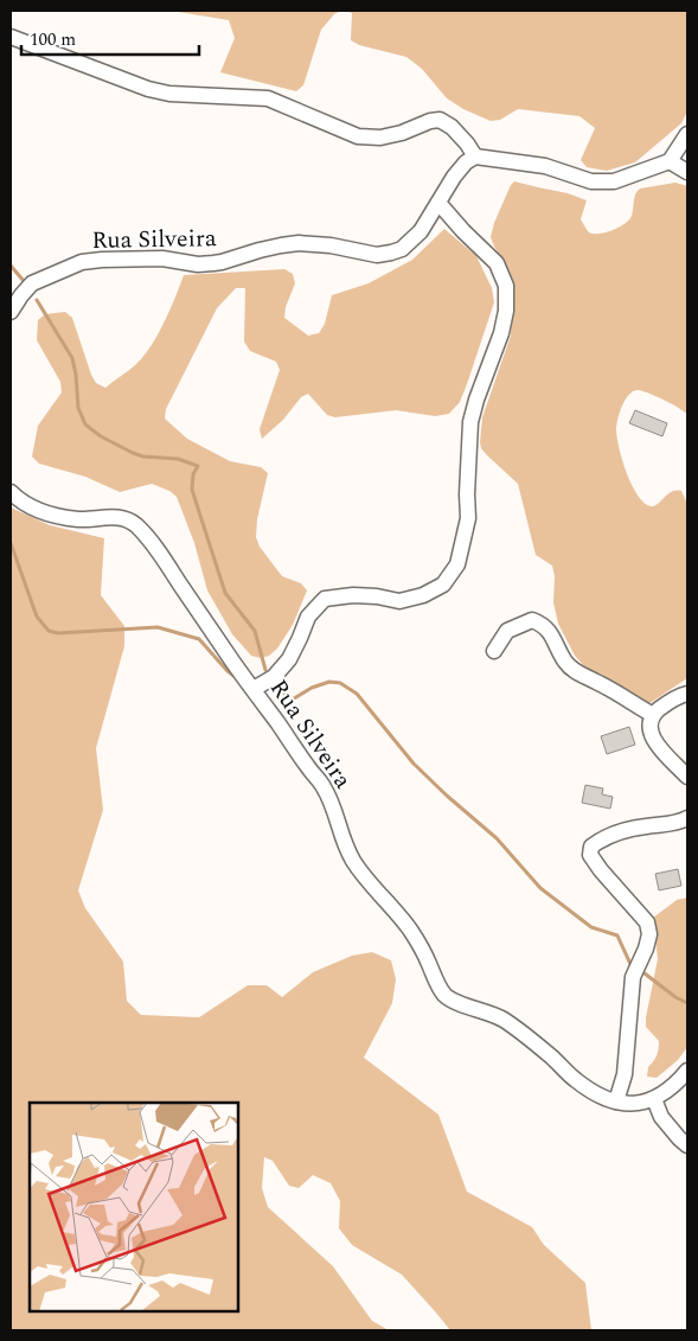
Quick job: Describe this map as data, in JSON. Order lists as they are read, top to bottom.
{
  "streets": {
    "street": ["Rua Silveira"]
  },
  "scale_bar": "100 m"
}
